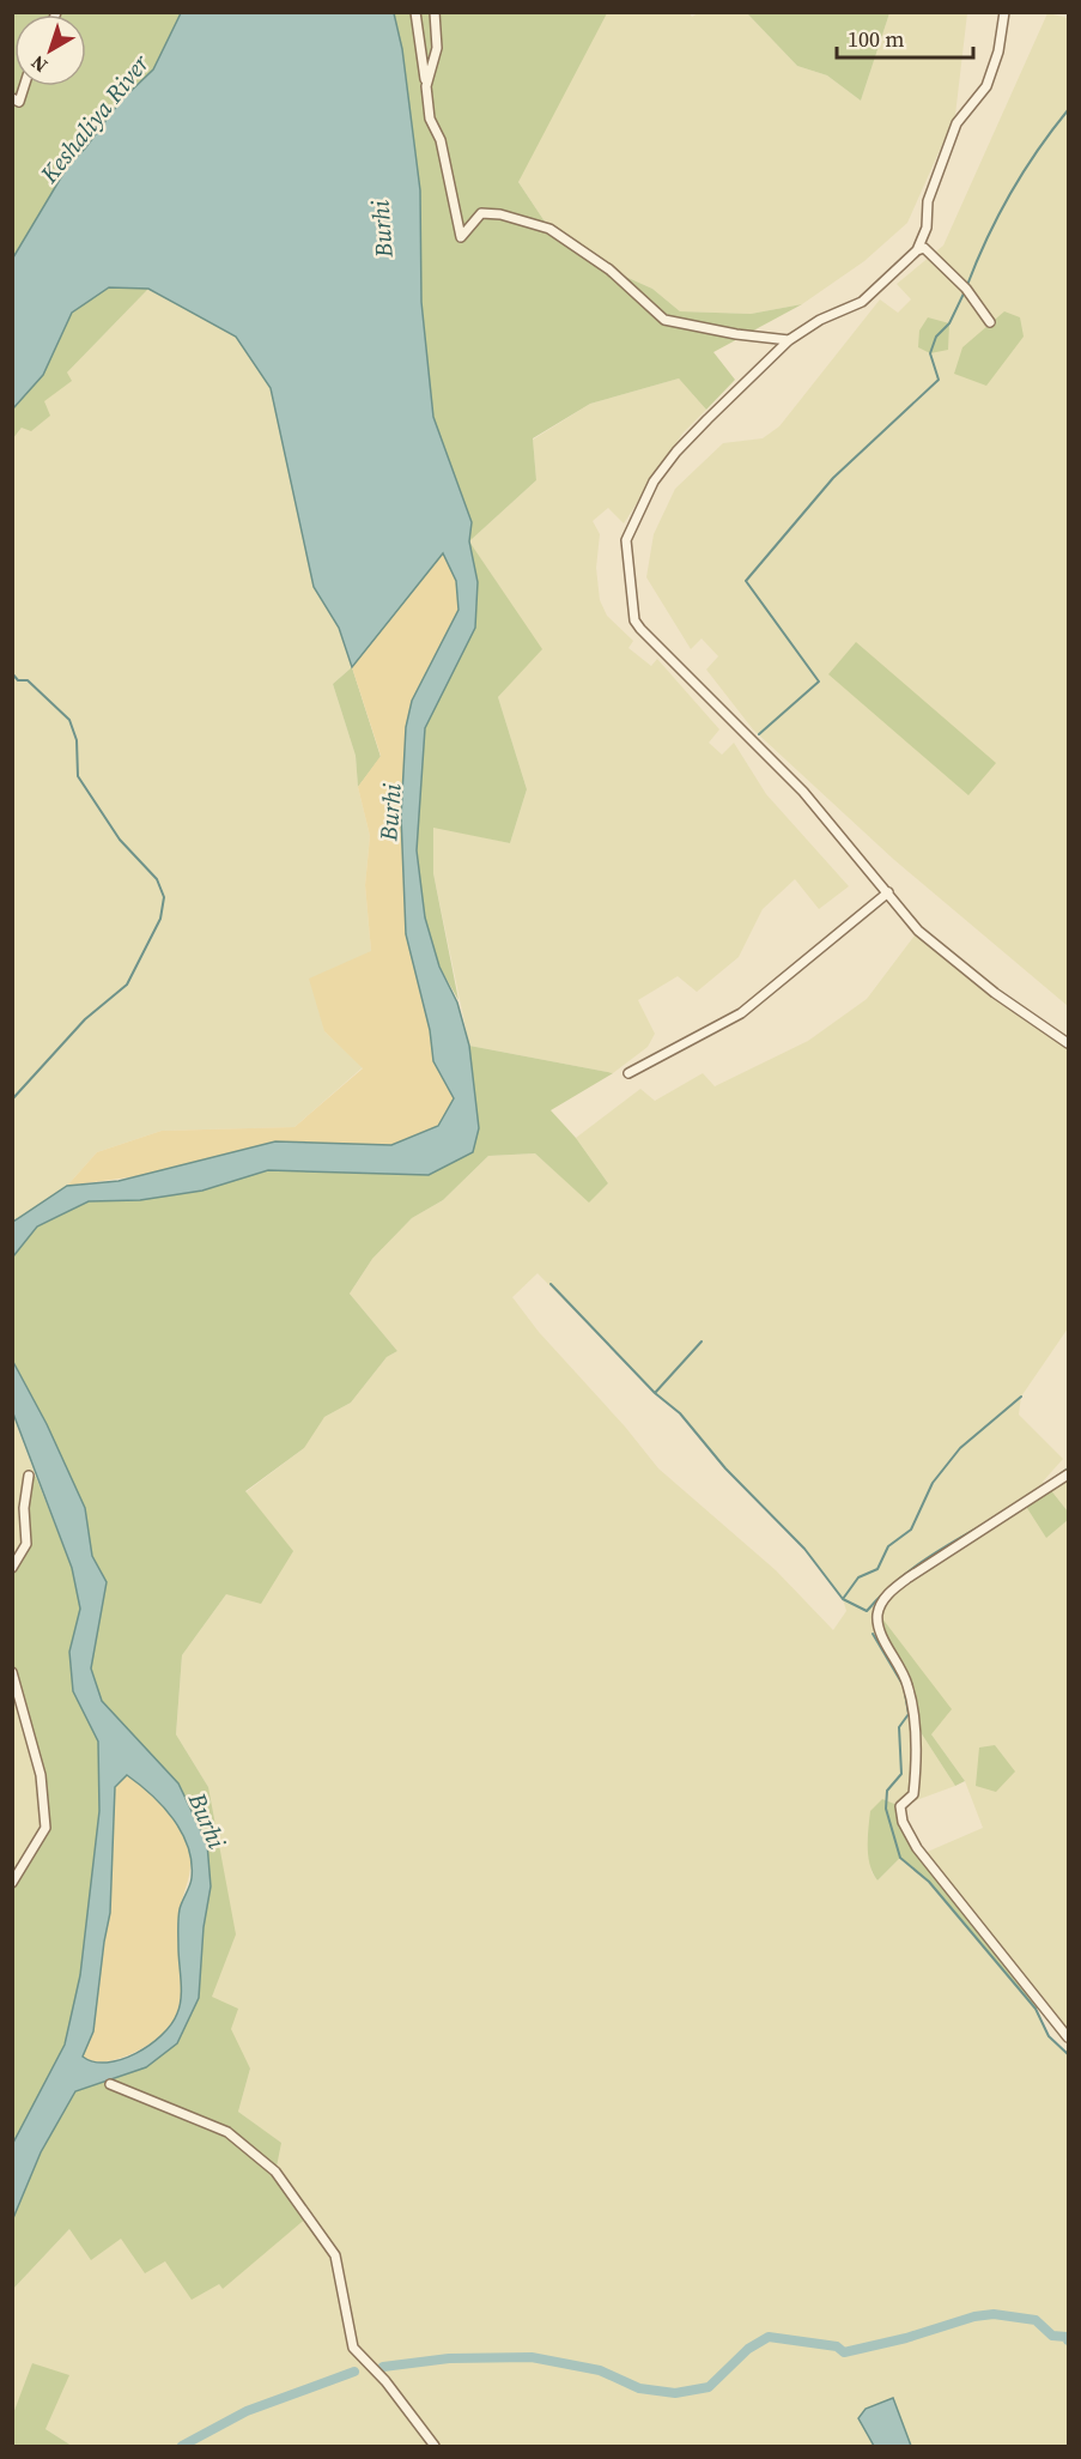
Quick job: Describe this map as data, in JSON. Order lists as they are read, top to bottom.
{
  "water": ["Keshaliya River", "Burhi"],
  "scale_bar": "100 m",
  "north": "bottom left"
}
